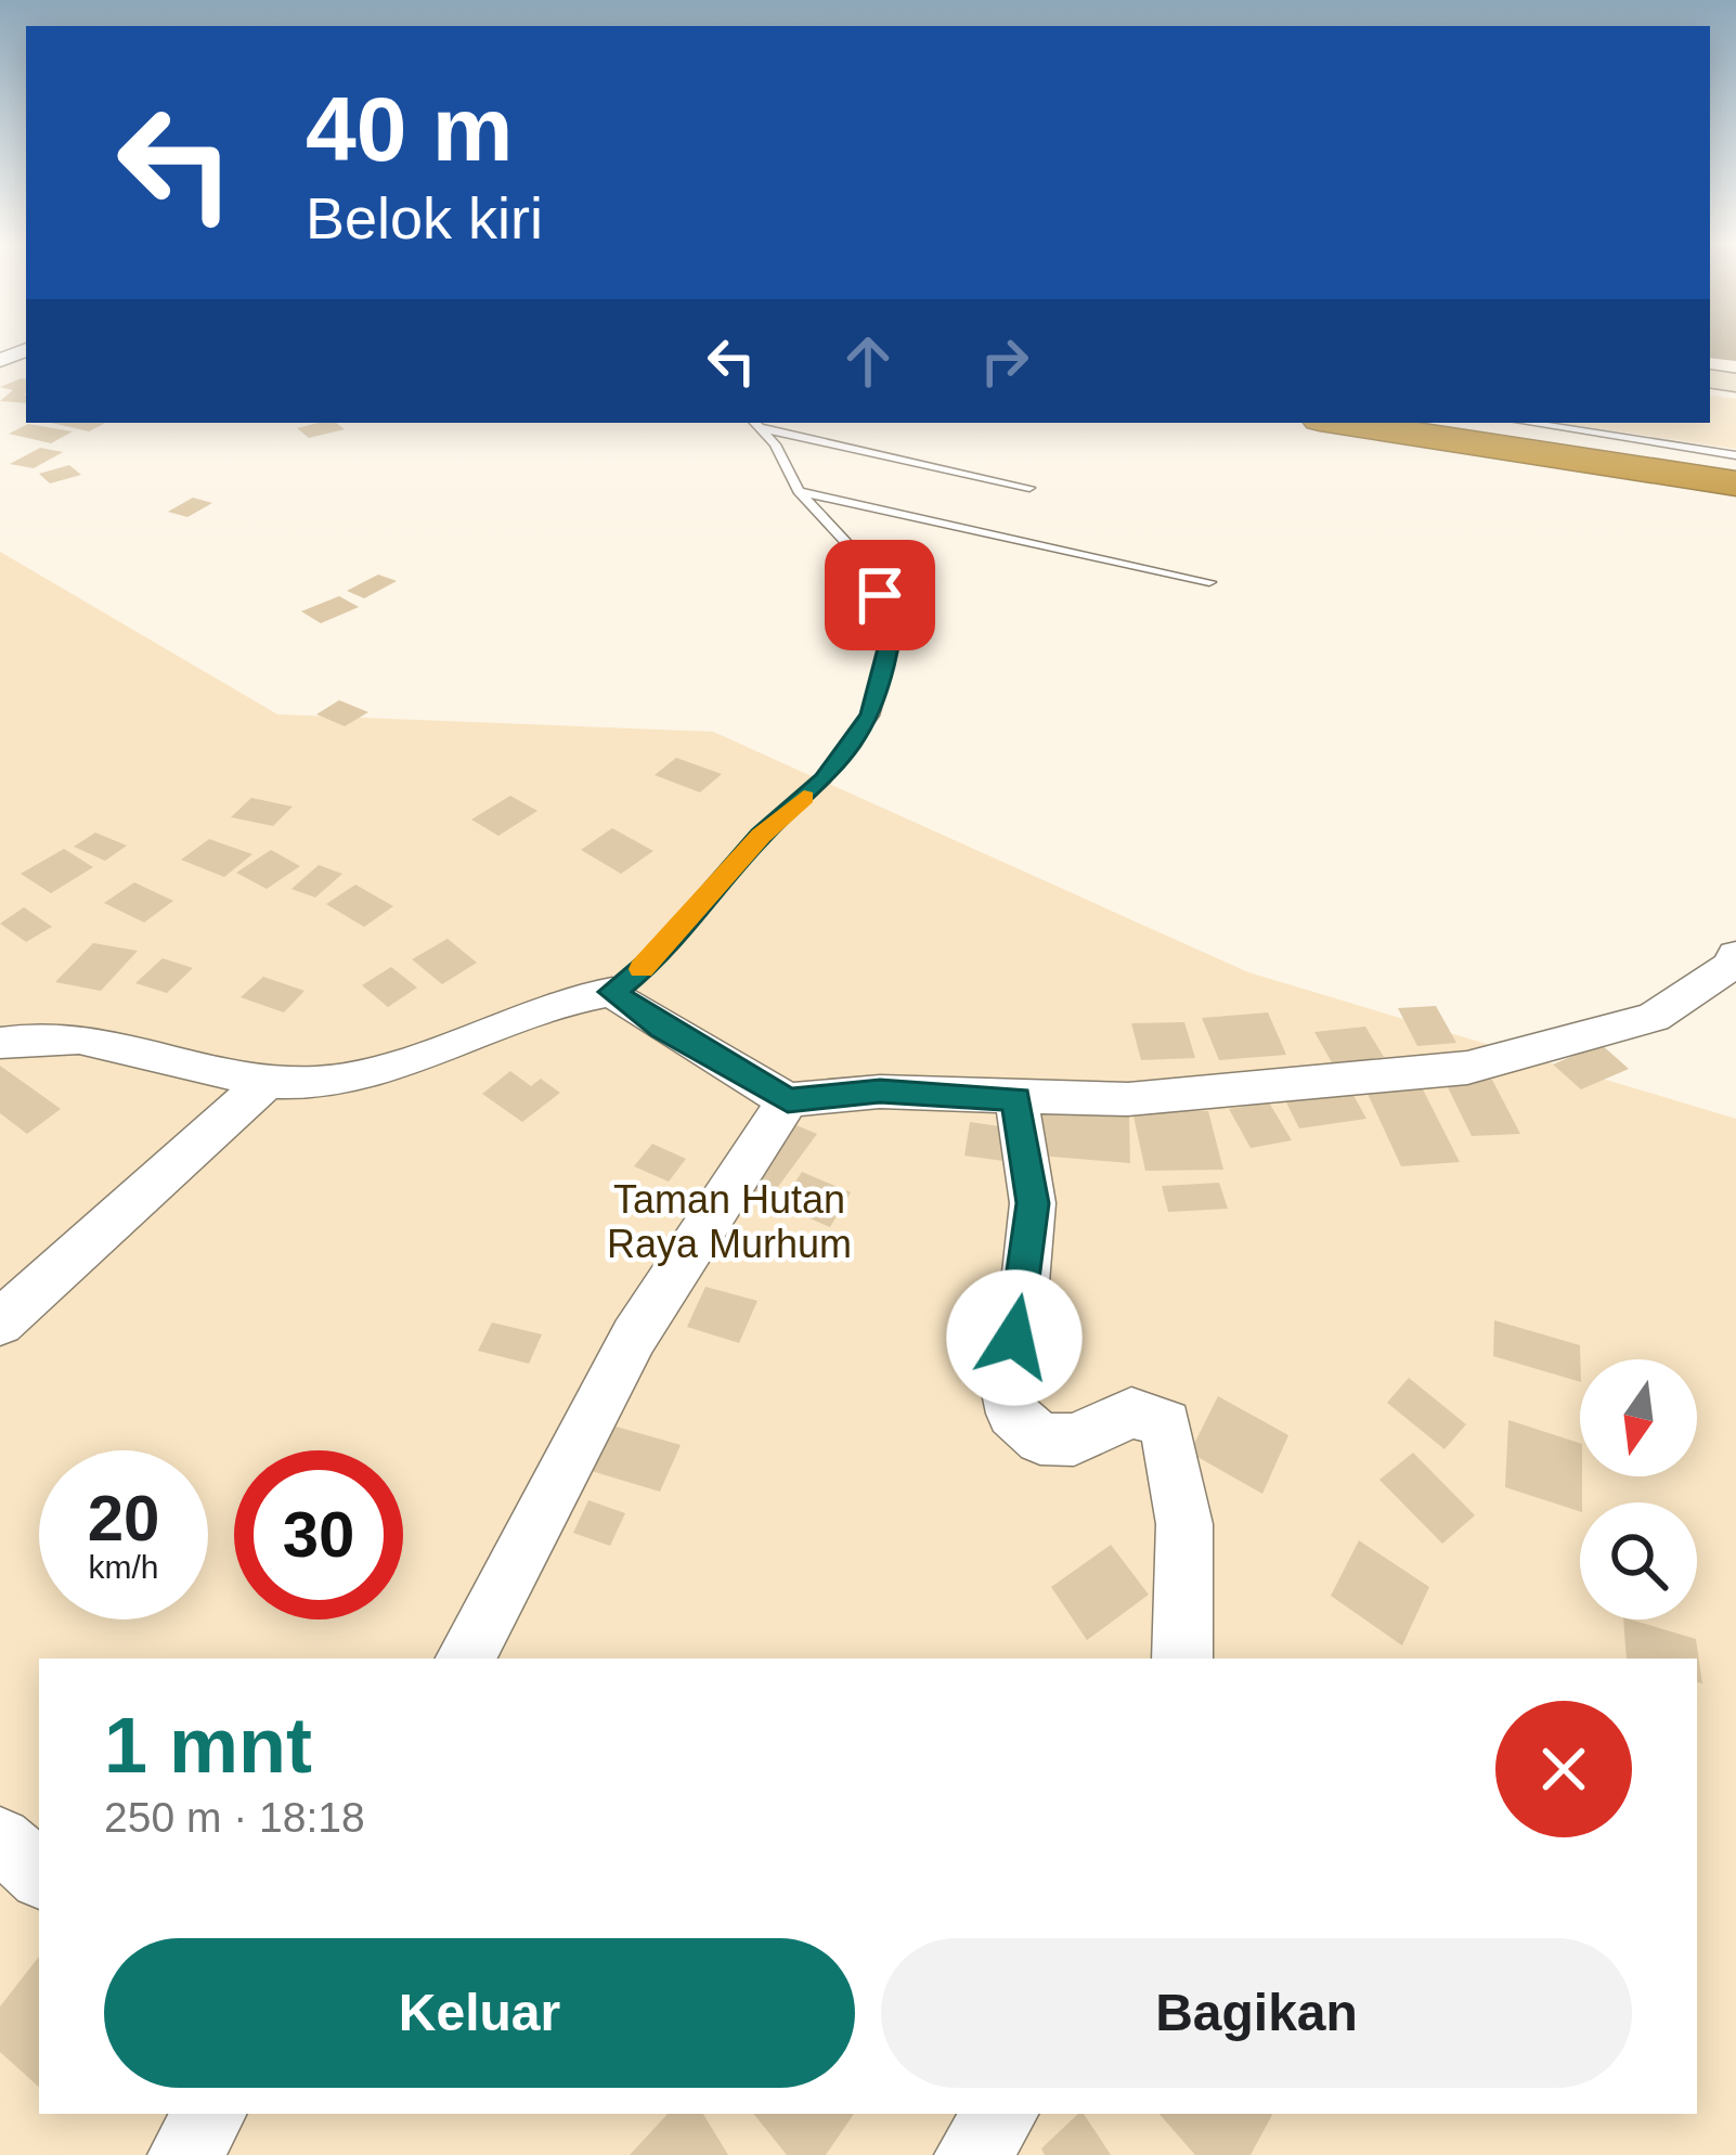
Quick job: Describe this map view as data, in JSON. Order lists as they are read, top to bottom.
{
  "parks": ["Taman Hutan Raya Murhum"],
  "north": "bottom",
  "page": {
    "turn": ["40 m", "Belok kiri"],
    "speed": "20 km/h",
    "limit": "30",
    "heading": ["1 mnt", "250 m · 18:18"],
    "buttons": ["Keluar", "Bagikan"]
  }
}
